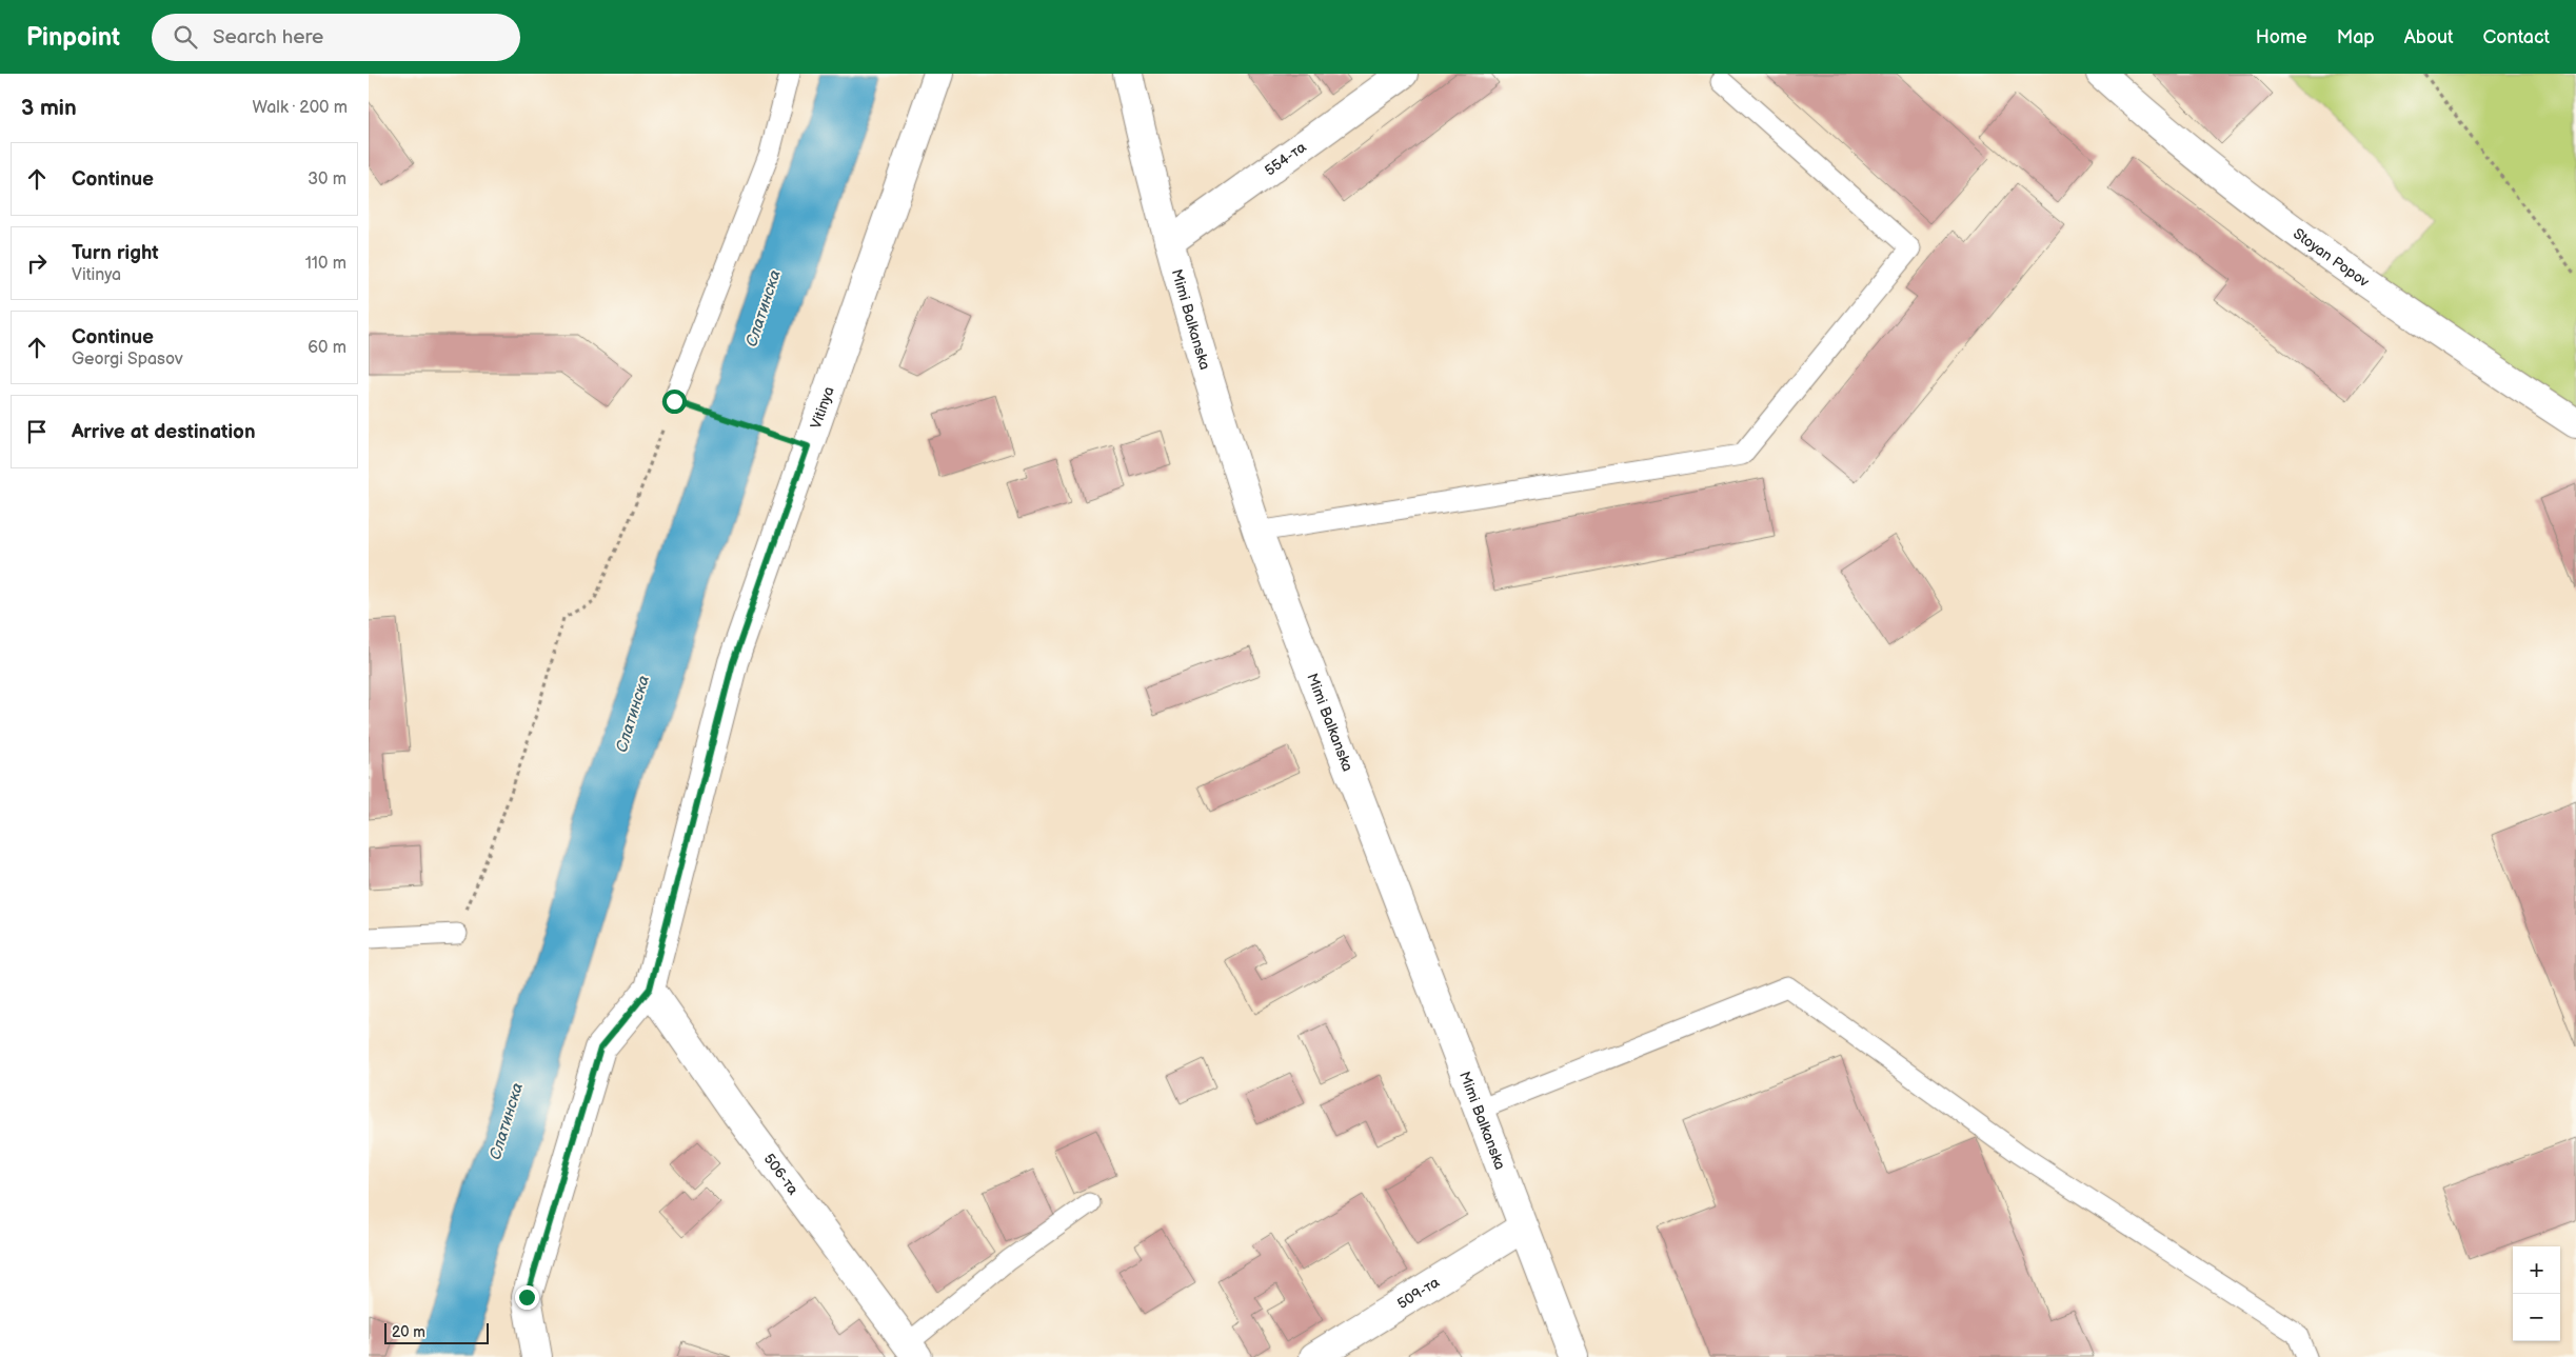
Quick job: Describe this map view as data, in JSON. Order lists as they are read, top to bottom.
{
  "streets": {
    "street": [
      "554-та",
      "Stoyan Popov",
      "Mimi Balkanska",
      "Vitinya",
      "506-та",
      "509-та"
    ]
  },
  "crossings": [
    ["554-та", "Mimi Balkanska"],
    ["Mimi Balkanska", "509-та"],
    ["Vitinya", "506-та"]
  ],
  "water": ["Слатинска"],
  "scale_bar": "20 m",
  "page": {
    "header": "Pinpoint",
    "search": "Search here",
    "nav": [
      "Home",
      "Map",
      "About",
      "Contact"
    ],
    "heading": ["3 min", "Walk · 200 m"],
    "list": [
      ["Continue", "30 m"],
      ["Turn right", "Vitinya", "110 m"],
      ["Continue", "Georgi Spasov", "60 m"],
      "Arrive at destination"
    ],
    "map_buttons": ["+", "−"],
    "scale": "20 m"
  }
}
